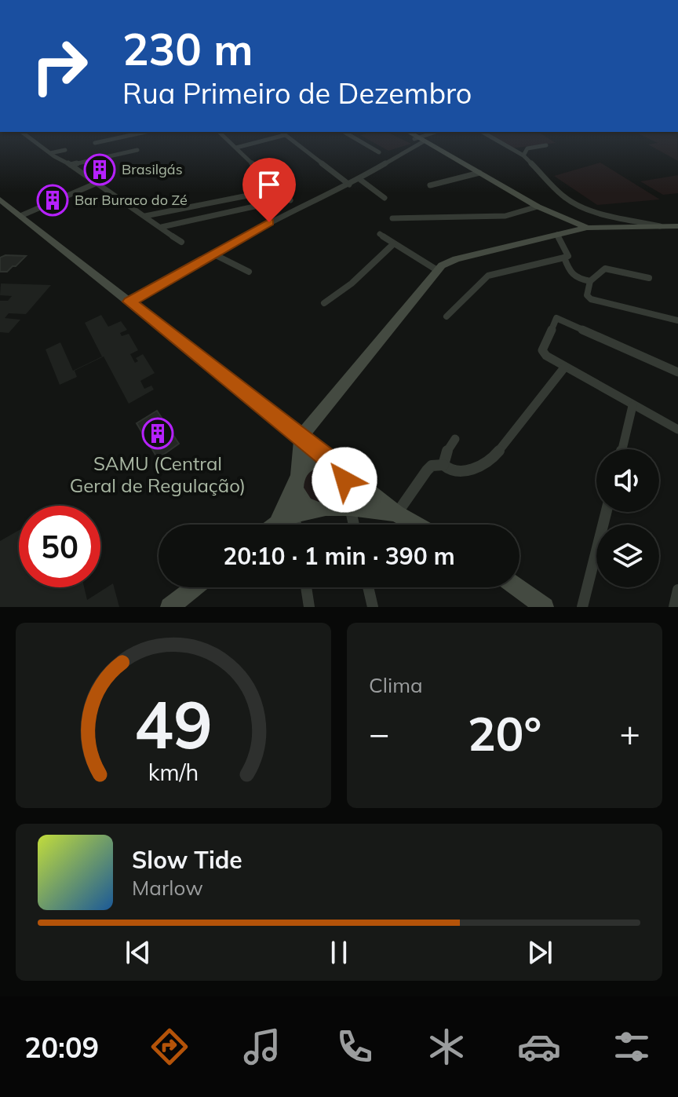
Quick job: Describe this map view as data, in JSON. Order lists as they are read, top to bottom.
{
  "places": {
    "building": ["Brasilgás", "Bar Buraco do Zé", "SAMU (Central Geral de Regulação)"]
  },
  "page": {
    "turn": ["230 m", "Rua Primeiro de Dezembro"],
    "limit": "50",
    "trip": "20:10 · 1 min · 390 m",
    "tile": "Clima",
    "heat": ["−", "20°", "+"],
    "song": ["Slow Tide", "Marlow"],
    "tabs": "20:09",
    "gauge": ["49", "km/h"]
  }
}
